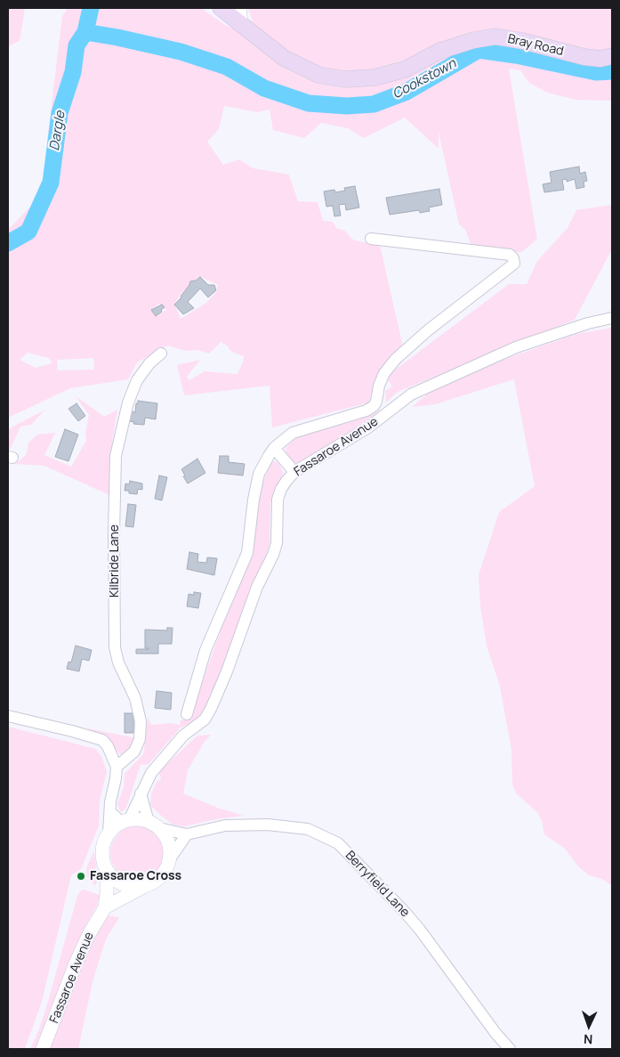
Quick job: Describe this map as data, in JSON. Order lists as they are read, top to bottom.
{
  "streets": {
    "main road": ["Bray Road"],
    "street": ["Fassaroe Avenue", "Kilbride Lane", "Berryfield Lane"]
  },
  "crossings": [
    ["Fassaroe Avenue", "Berryfield Lane"]
  ],
  "water": ["Cookstown", "Dargle"],
  "places": ["Fassaroe Cross"],
  "north": "bottom"
}
